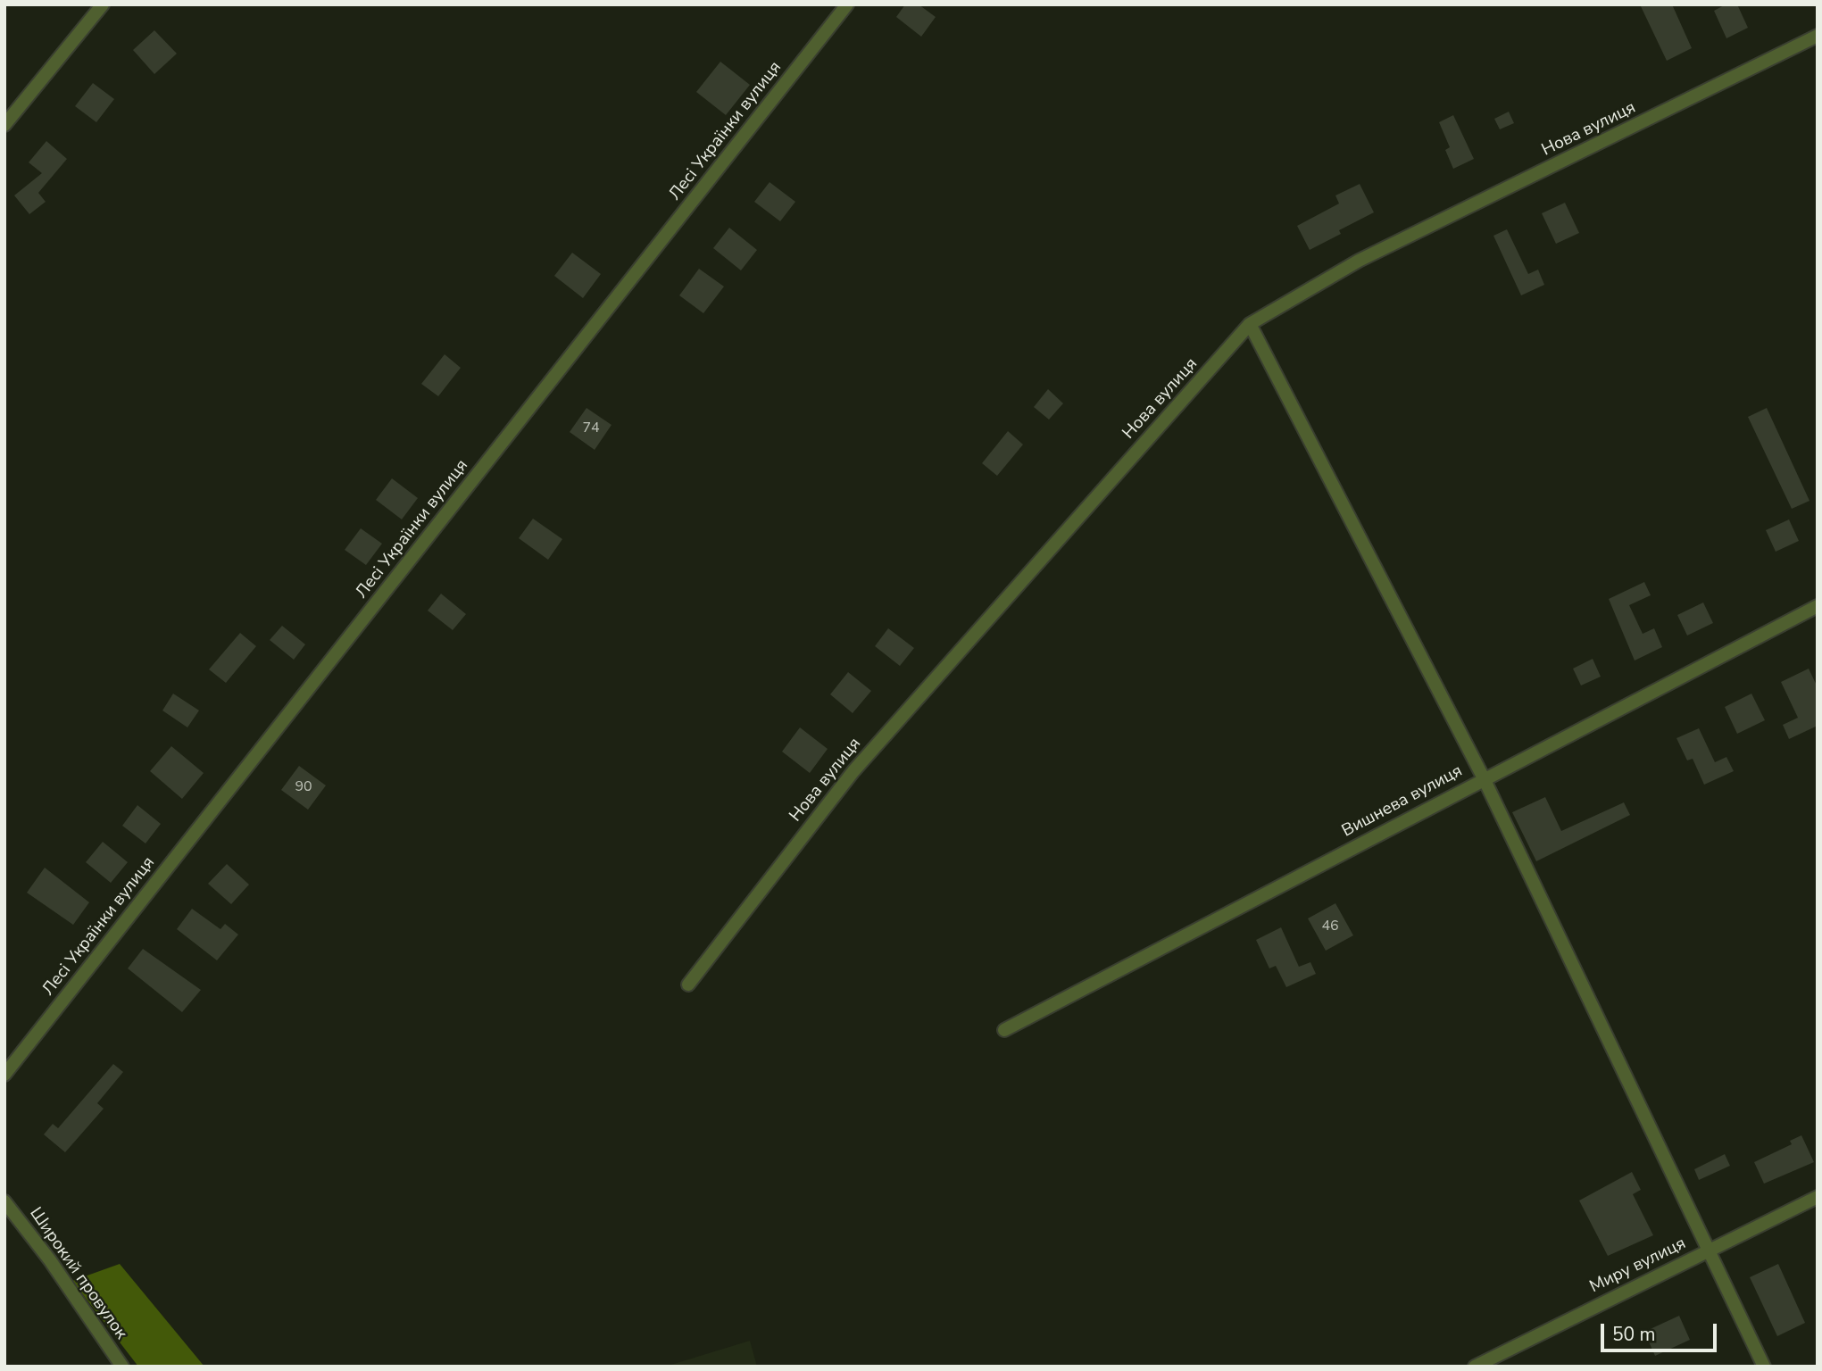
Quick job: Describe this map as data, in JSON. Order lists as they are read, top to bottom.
{
  "streets": {
    "street": [
      "Нова вулиця",
      "Лесі Українки вулиця",
      "Вишнева вулиця",
      "Миру вулиця",
      "Широкий провулок"
    ]
  },
  "house_numbers": ["74", "90", "46"],
  "scale_bar": "50 m"
}
